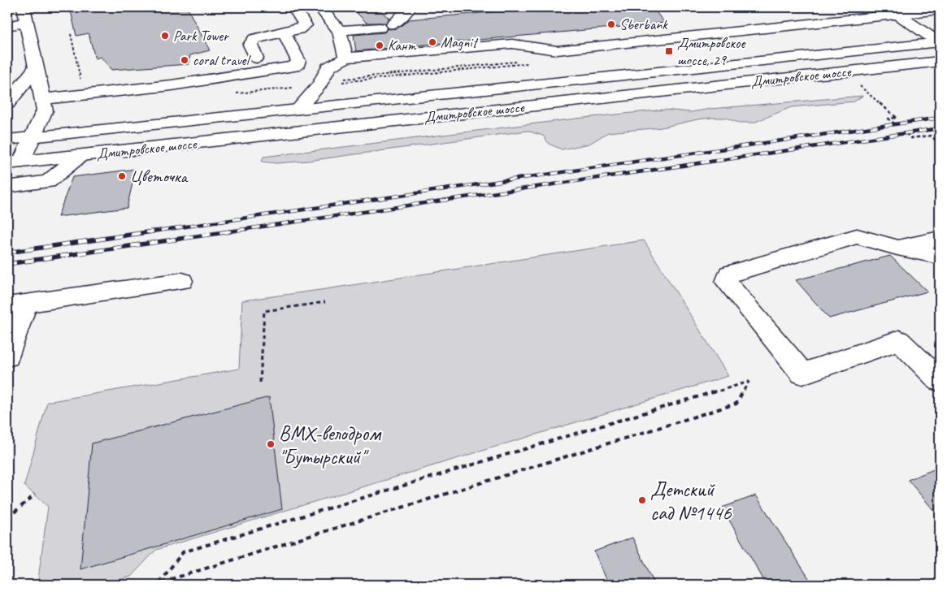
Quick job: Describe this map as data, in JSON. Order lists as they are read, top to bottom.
{
  "streets": {
    "main road": ["Дмитровское шоссе"]
  },
  "places": {
    "other": [
      "Sberbank",
      "Park Tower",
      "Magnit",
      "Кант",
      "coral travel",
      "Цветочка",
      "BMX-велодром \"Бутырский\"",
      "Детский сад №1446"
    ],
    "transit": ["Дмитровское шоссе, 29"]
  }
}
